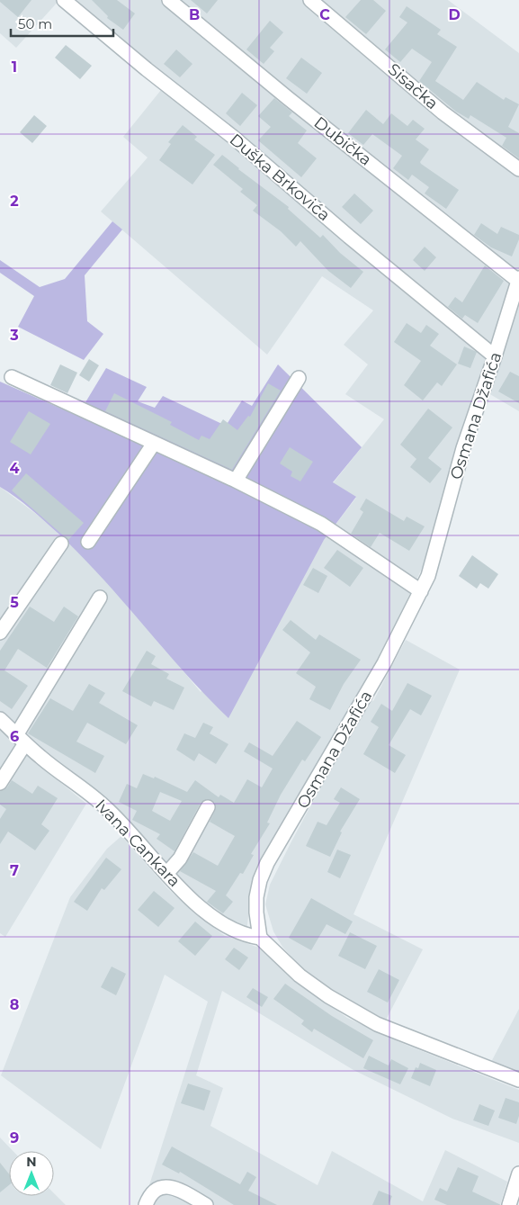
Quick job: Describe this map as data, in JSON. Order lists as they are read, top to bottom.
{
  "streets": {
    "street": [
      "Sisačka",
      "Dubička",
      "Duška Brkovića",
      "Osmana Džafića",
      "Ivana Cankara"
    ]
  },
  "crossings": [
    ["Dubička", "Osmana Džafića"],
    ["Duška Brkovića", "Osmana Džafića"],
    ["Osmana Džafića", "Ivana Cankara"]
  ],
  "scale_bar": "50 m",
  "north": "top",
  "grid": {
    "columns": ["B", "C", "D"],
    "rows": [
      "1",
      "2",
      "3",
      "4",
      "5",
      "6",
      "7",
      "8",
      "9"
    ]
  }
}
